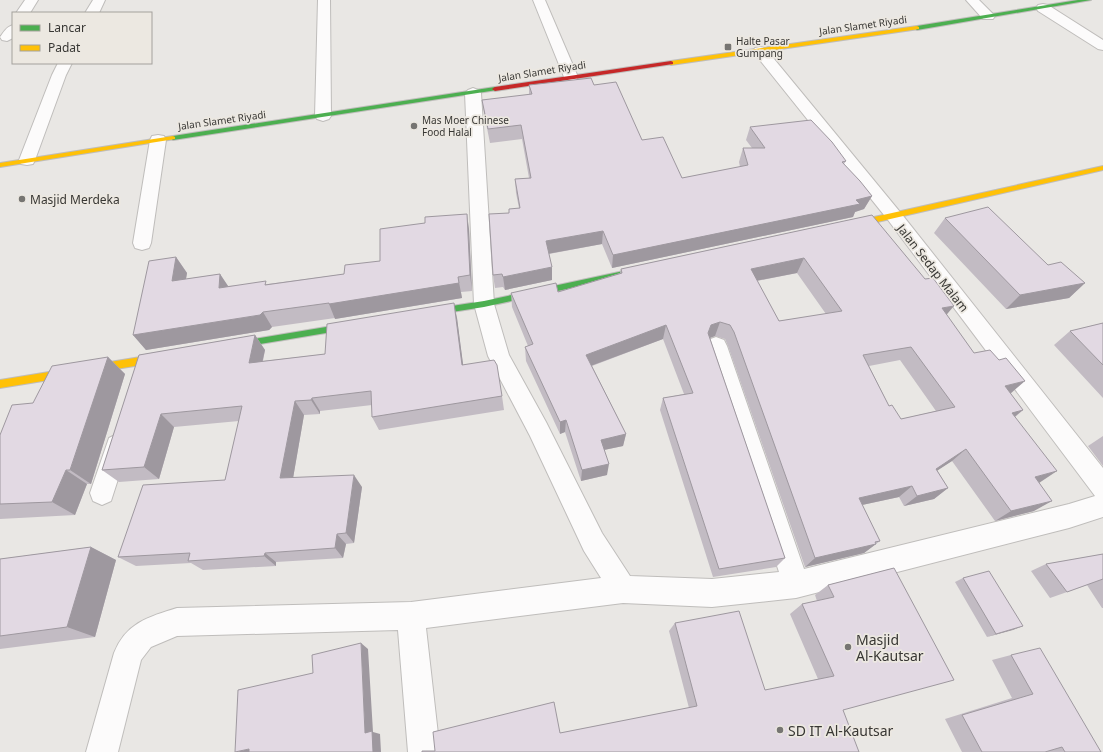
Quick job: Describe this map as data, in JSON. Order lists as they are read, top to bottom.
{
  "streets": {
    "main road": ["Jalan Slamet Riyadi"],
    "street": ["Jalan Sedap Malam"]
  },
  "crossings": [
    ["Jalan Slamet Riyadi", "Jalan Sedap Malam"]
  ],
  "places": {
    "transit": ["Halte Pasar Gumpang"],
    "other": [
      "Mas Moer Chinese Food Halal",
      "Masjid Merdeka",
      "Masjid Al-Kautsar",
      "SD IT Al-Kautsar"
    ]
  },
  "legend": ["Lancar", "Padat"]
}
